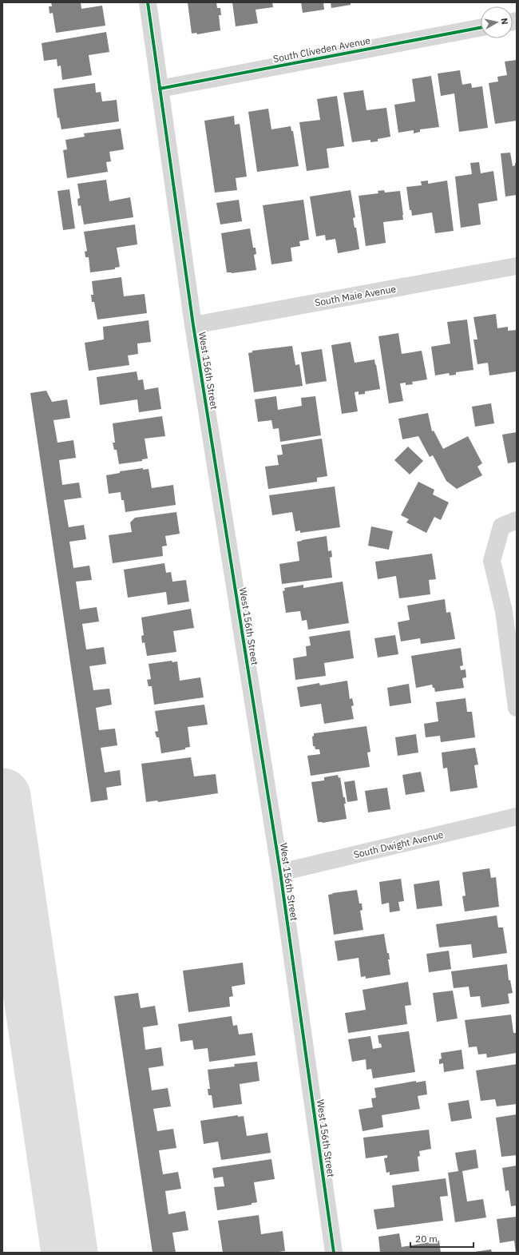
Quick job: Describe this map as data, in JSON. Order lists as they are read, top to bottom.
{
  "streets": {
    "street": [
      "South Cliveden Avenue",
      "South Maie Avenue",
      "West 156th Street",
      "South Dwight Avenue"
    ]
  },
  "crossings": [
    ["South Cliveden Avenue", "West 156th Street"],
    ["South Maie Avenue", "West 156th Street"],
    ["West 156th Street", "South Dwight Avenue"]
  ],
  "scale_bar": "20 m",
  "north": "right"
}
